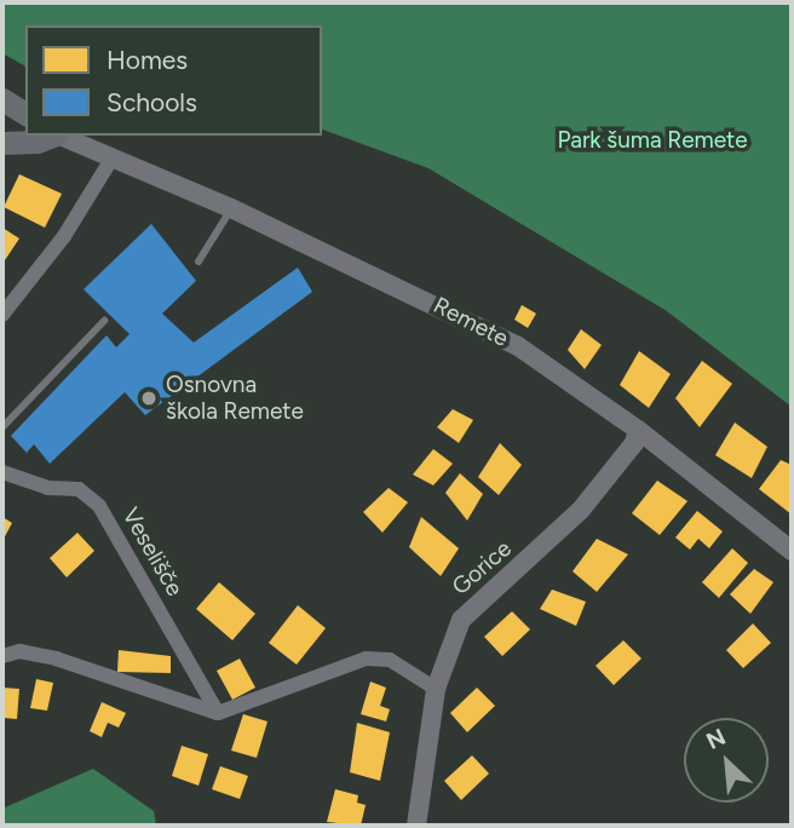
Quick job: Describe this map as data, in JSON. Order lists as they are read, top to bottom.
{
  "streets": {
    "main road": ["Remete"],
    "street": ["Veselišče", "Gorice"]
  },
  "crossings": [
    ["Remete", "Gorice"]
  ],
  "parks": ["Park šuma Remete"],
  "places": ["Osnovna škola Remete"],
  "legend": ["Homes", "Schools"],
  "north": "top left"
}
